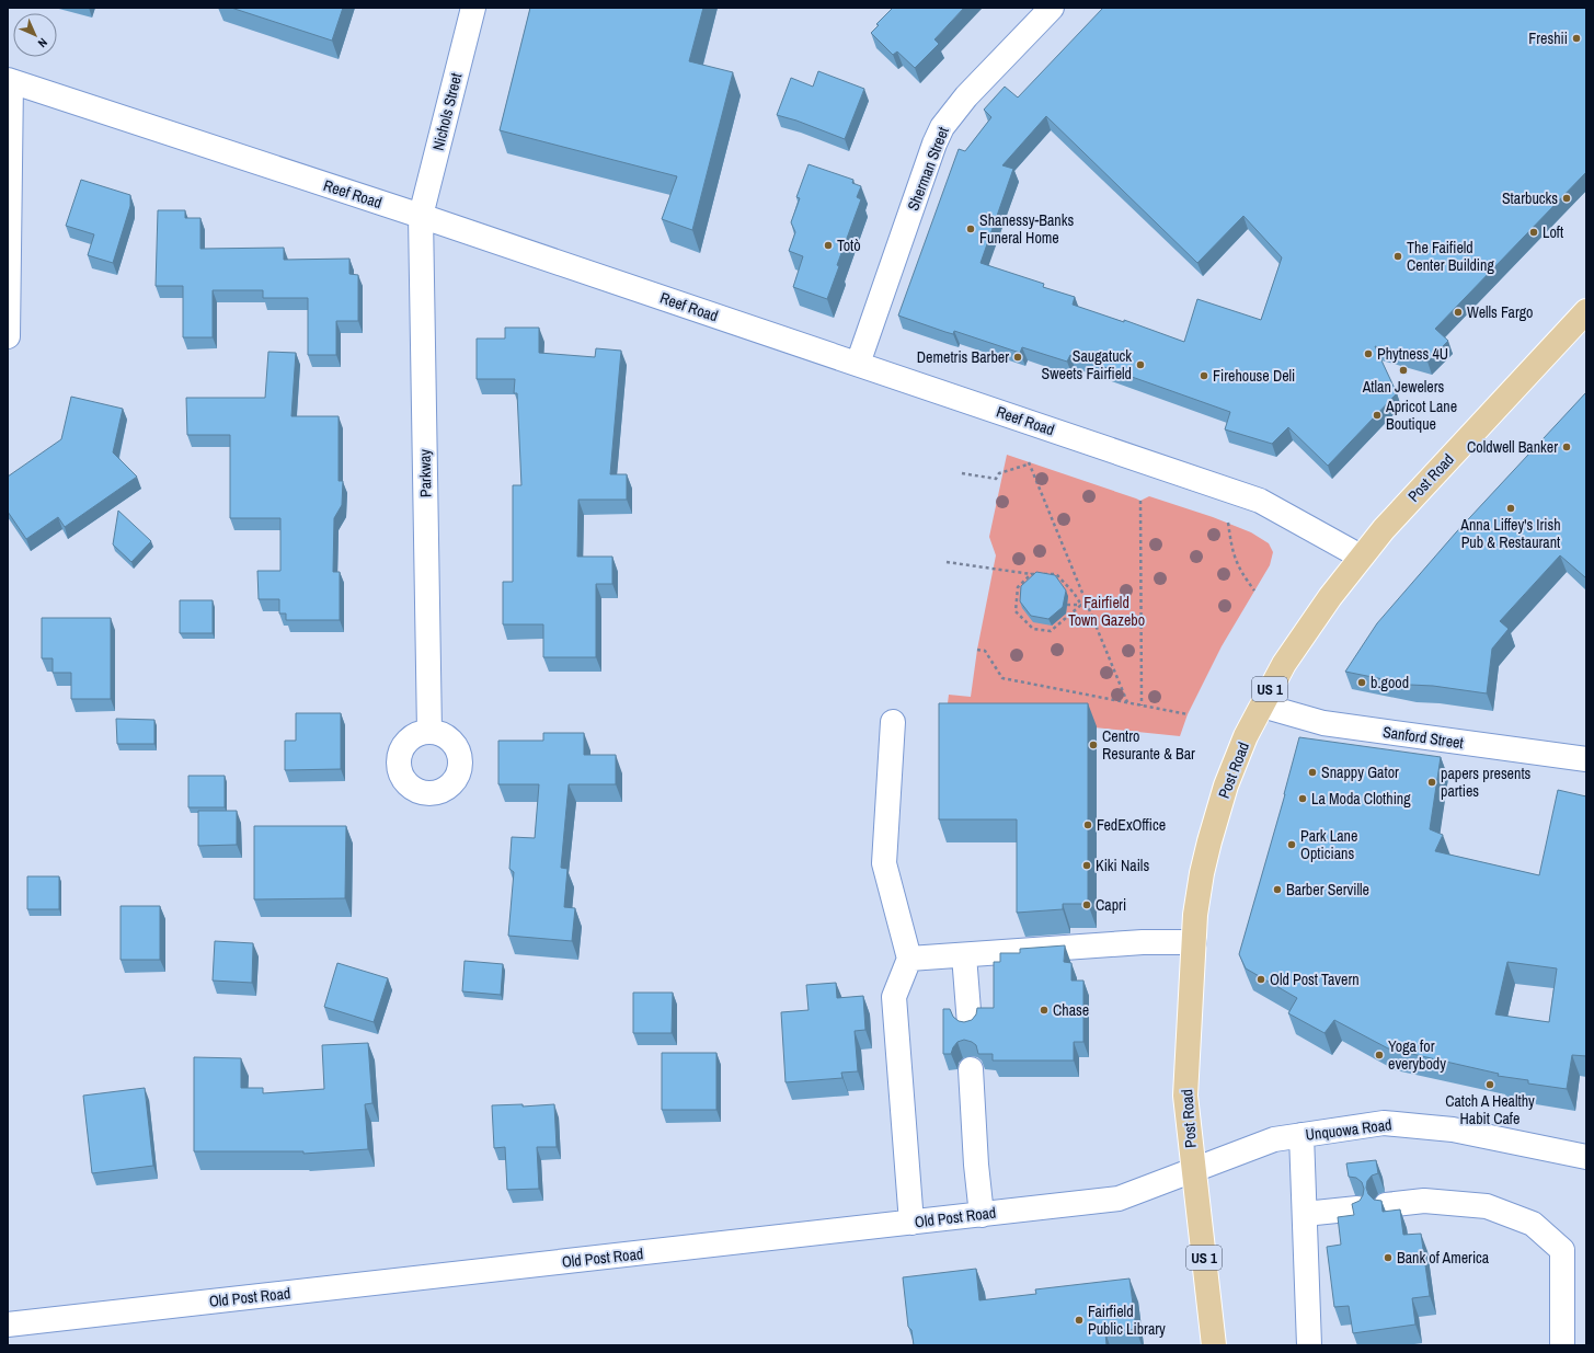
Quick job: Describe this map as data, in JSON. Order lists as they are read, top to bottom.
{
  "streets": {
    "main road": ["Post Road", "US 1"],
    "street": [
      "Nichols Street",
      "Sherman Street",
      "Reef Road",
      "Parkway",
      "Sanford Street",
      "Unquowa Road",
      "Old Post Road"
    ]
  },
  "crossings": [
    ["Nichols Street", "Reef Road"],
    ["Nichols Street", "Parkway"],
    ["Sherman Street", "Reef Road"],
    ["Reef Road", "Parkway"],
    ["Reef Road", "Post Road"],
    ["Post Road", "Sanford Street"],
    ["Post Road", "Unquowa Road"],
    ["Post Road", "Old Post Road"],
    ["Unquowa Road", "Old Post Road"]
  ],
  "parks": ["Fairfield Town Gazebo"],
  "places": [
    "Freshii",
    "Starbucks",
    "Shanessy-Banks Funeral Home",
    "Loft",
    "Totò",
    "The Faifield Center Building",
    "Wells Fargo",
    "Phytness 4U",
    "Demetris Barber",
    "Saugatuck Sweets Fairfield",
    "Atlan Jewelers",
    "Firehouse Deli",
    "Apricot Lane Boutique",
    "Coldwell Banker",
    "Anna Liffey's Irish Pub & Restaurant",
    "b.good",
    "Centro Resurante & Bar",
    "Snappy Gator",
    "papers presents parties",
    "La Moda Clothing",
    "FedExOffice",
    "Park Lane Opticians",
    "Kiki Nails",
    "Barber Serville",
    "Capri",
    "Old Post Tavern",
    "Chase",
    "Yoga for everybody",
    "Catch A Healthy Habit Cafe",
    "Bank of America",
    "Fairfield Public Library"
  ],
  "north": "bottom right"
}
